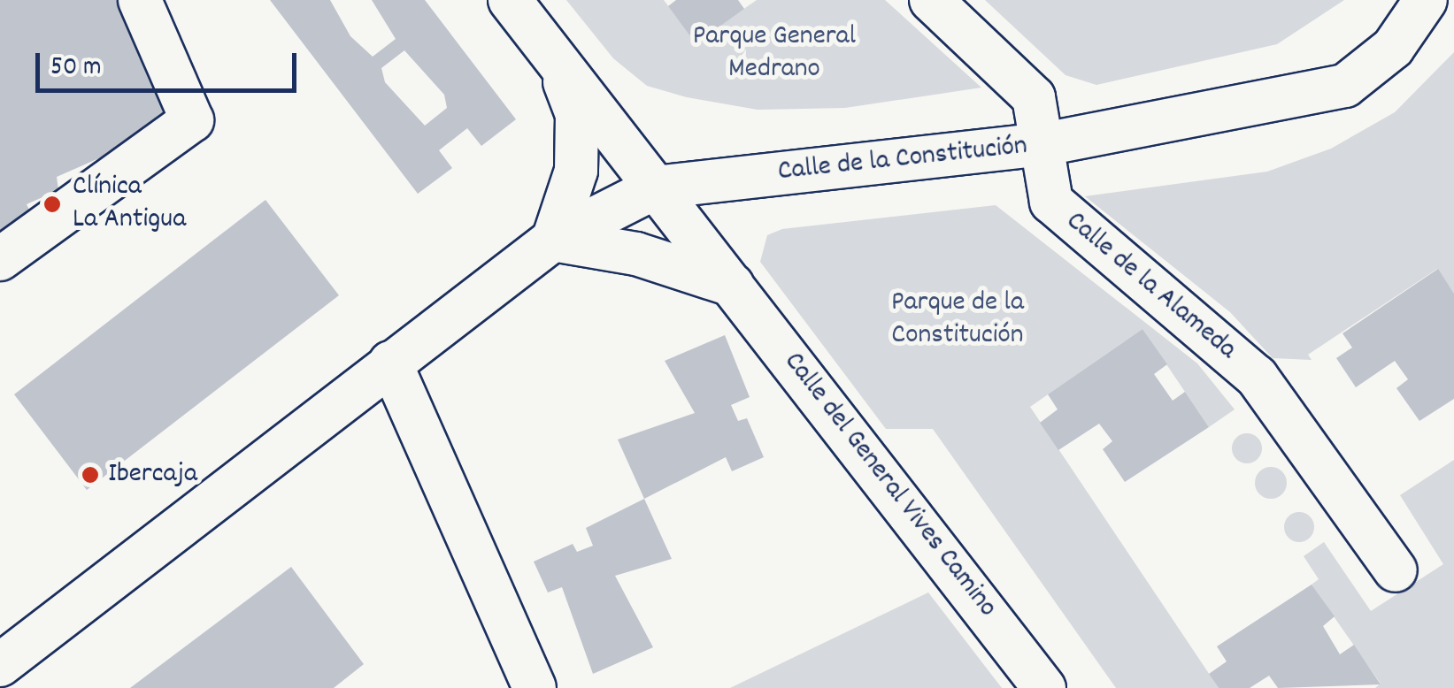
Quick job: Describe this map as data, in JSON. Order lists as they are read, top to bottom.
{
  "streets": {
    "street": ["Calle de la Constitución", "Calle de la Alameda", "Calle del General Vives Camino"]
  },
  "crossings": [
    ["Calle de la Constitución", "Calle de la Alameda"],
    ["Calle de la Constitución", "Calle del General Vives Camino"]
  ],
  "parks": ["Parque General Medrano", "Parque de la Constitución"],
  "places": ["Clínica La Antigua", "Ibercaja"],
  "scale_bar": "50 m"
}
